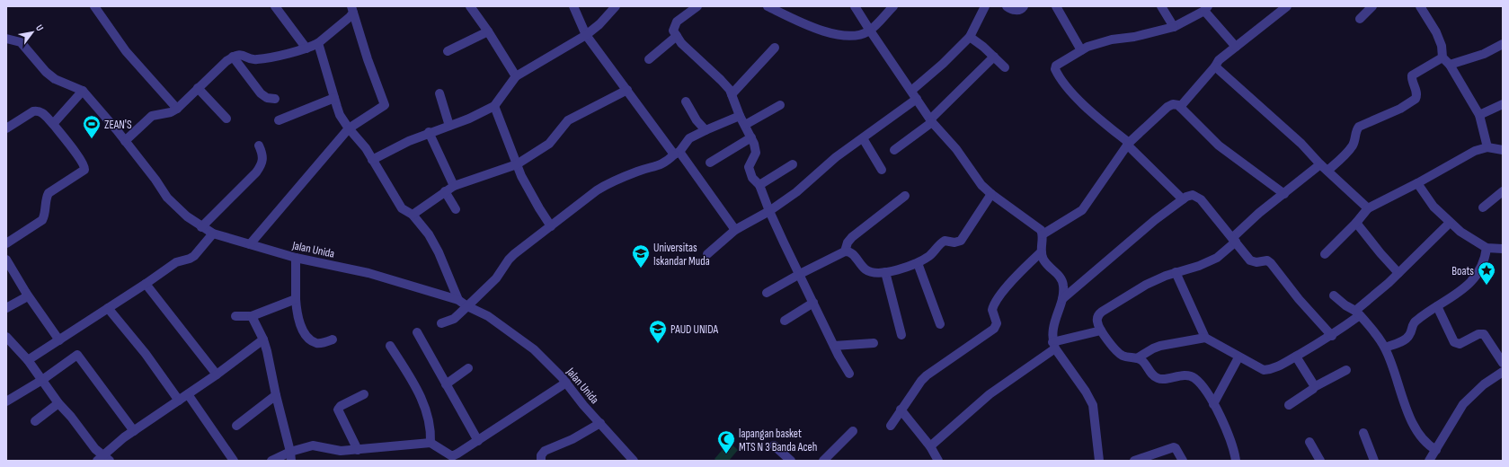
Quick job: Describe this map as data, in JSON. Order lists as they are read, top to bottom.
{
  "streets": {
    "street": ["Jalan Unida"]
  },
  "places": {
    "sports": ["ZEAN'S"],
    "school or university": ["Universitas Iskandar Muda", "PAUD UNIDA"],
    "place": ["Boats"],
    "mosque": ["lapangan basket MTS N 3 Banda Aceh"]
  },
  "north": "top right"
}
